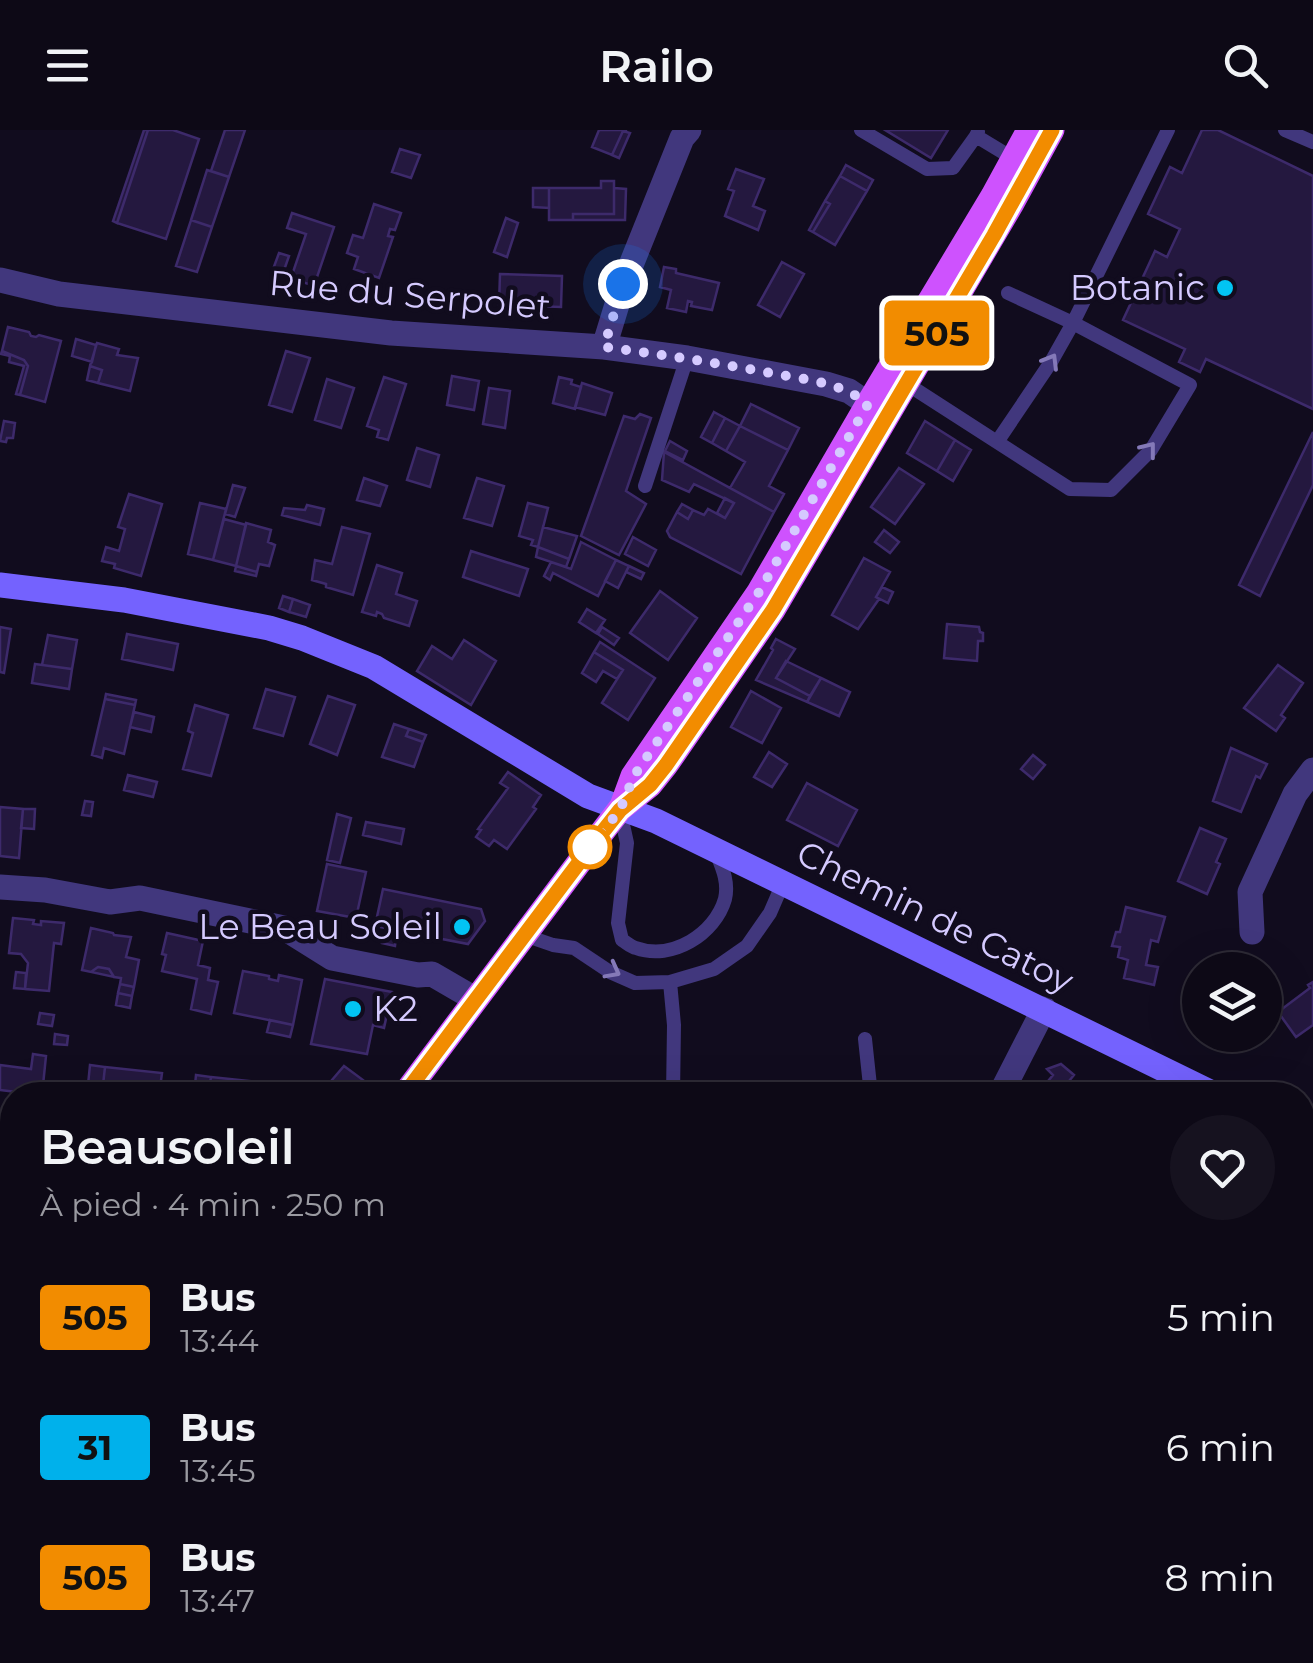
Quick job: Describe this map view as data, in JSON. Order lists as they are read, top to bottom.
{
  "streets": {
    "street": ["Rue du Serpolet", "Chemin de Catoy"]
  },
  "places": ["Botanic", "Le Beau Soleil", "K2"],
  "lines": ["bus line 505"],
  "page": {
    "header": "Railo",
    "on_map": "505",
    "heading": ["Beausoleil", "À pied · 4 min · 250 m"],
    "list": [
      {
        "mark": "505",
        "name": "Bus",
        "note": "13:44",
        "value": "5 min"
      },
      {
        "mark": "31",
        "name": "Bus",
        "note": "13:45",
        "value": "6 min"
      },
      {
        "mark": "505",
        "name": "Bus",
        "note": "13:47",
        "value": "8 min"
      }
    ]
  }
}
